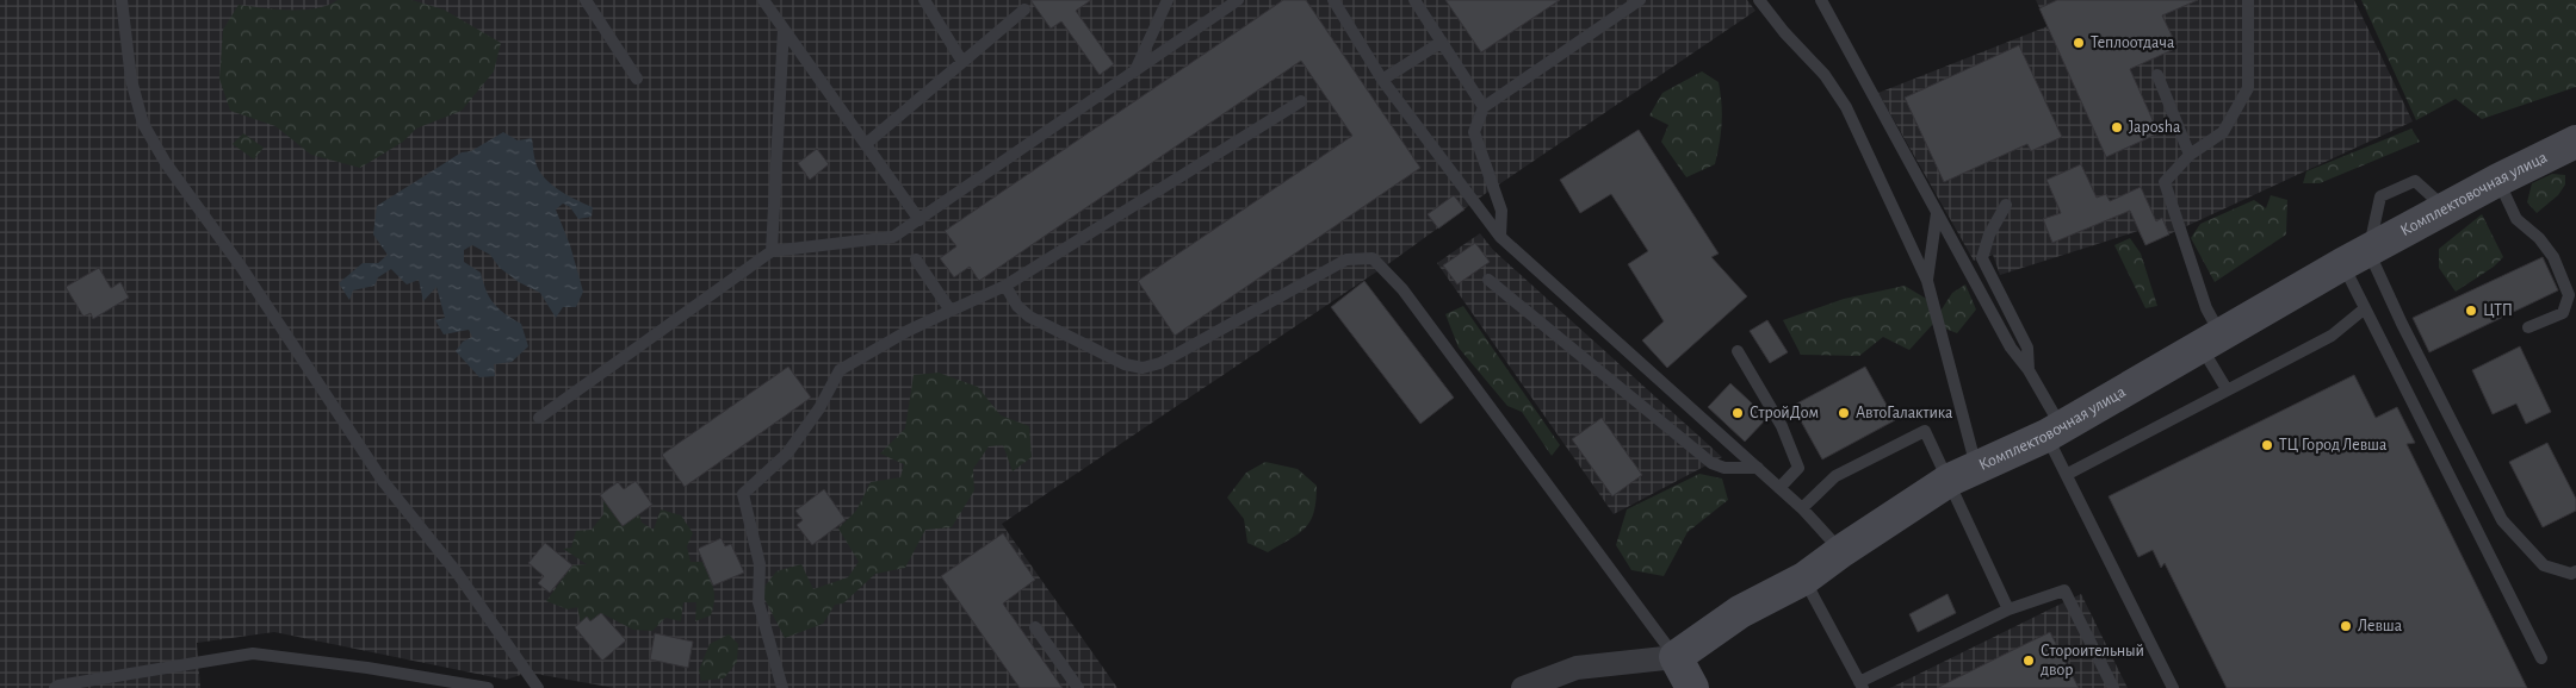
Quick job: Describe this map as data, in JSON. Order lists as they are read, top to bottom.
{
  "streets": {
    "street": ["Комплектовочная улица"]
  },
  "places": [
    "Теплоотдача",
    "Japosha",
    "ЦТП",
    "СтройДом",
    "АвтоГалактика",
    "ТЦ Город Левша",
    "Левша",
    "Стороительный двор"
  ]
}
